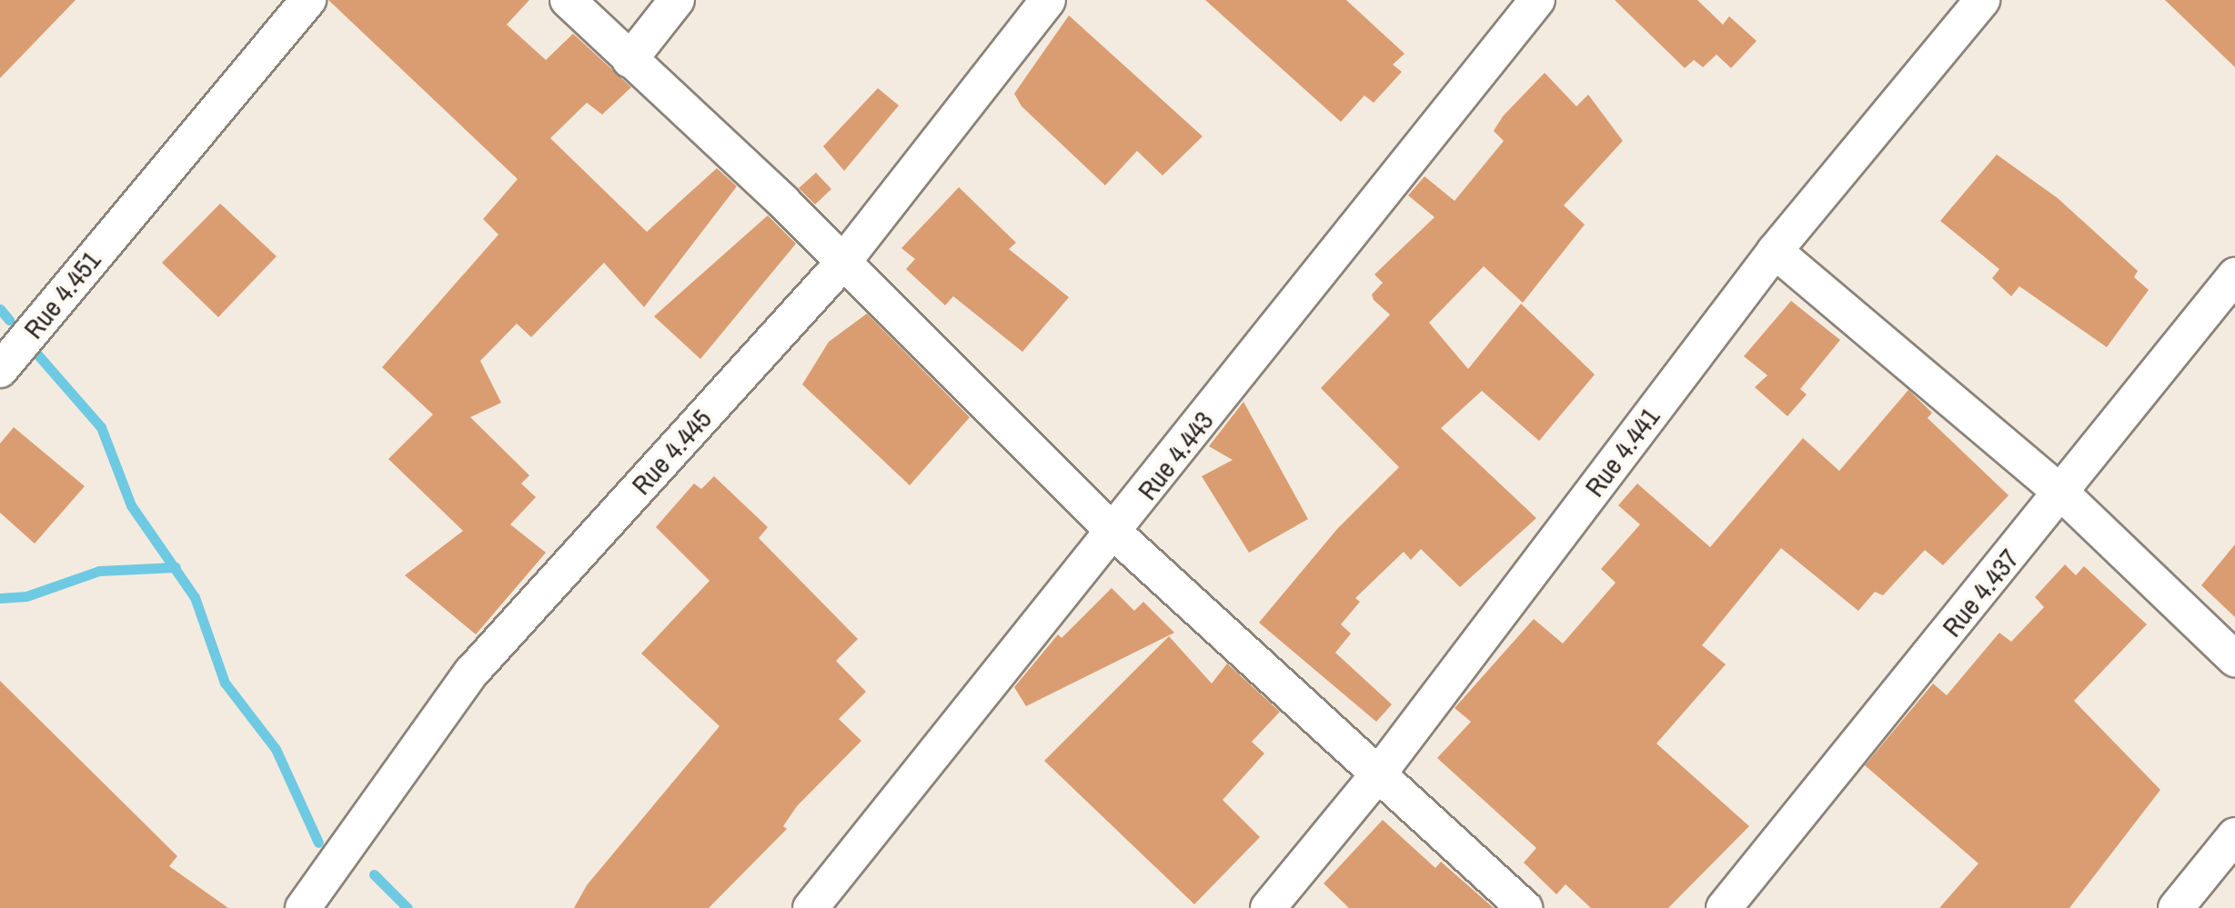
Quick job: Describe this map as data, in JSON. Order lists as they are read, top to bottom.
{
  "streets": {
    "street": [
      "Rue 4.451",
      "Rue 4.445",
      "Rue 4.441",
      "Rue 4.443",
      "Rue 4.437"
    ]
  }
}
